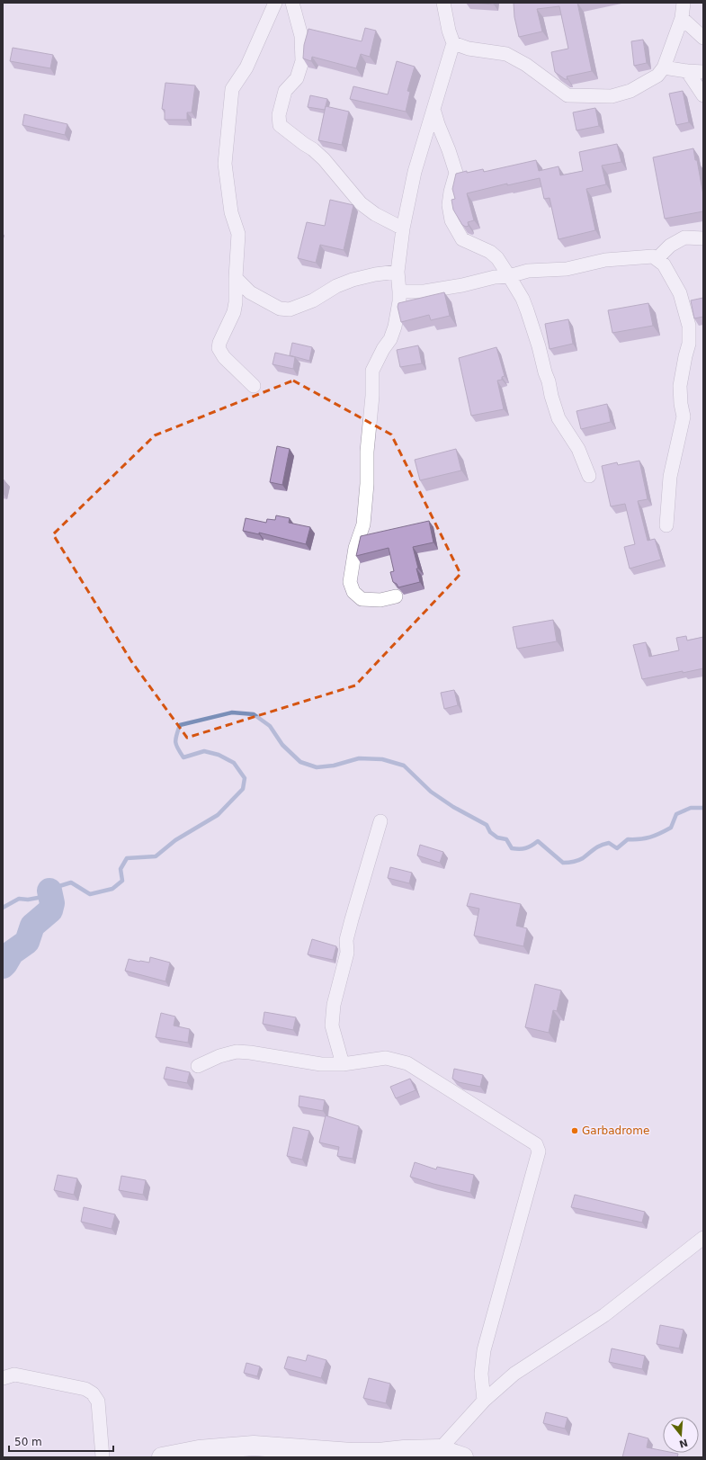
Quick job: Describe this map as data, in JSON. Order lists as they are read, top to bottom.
{
  "places": ["Garbadrome"],
  "scale_bar": "50 m",
  "north": "bottom"
}
